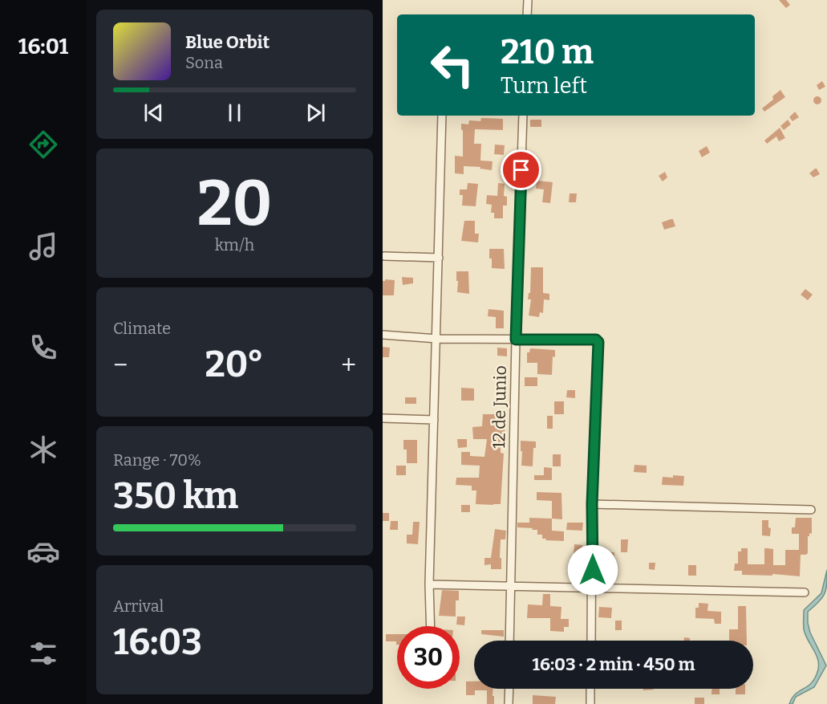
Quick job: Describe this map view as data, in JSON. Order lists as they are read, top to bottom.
{
  "streets": {
    "street": ["12 de Junio"]
  },
  "page": {
    "tabs": "16:01",
    "turn": ["210 m", "Turn left"],
    "song": ["Blue Orbit", "Sona"],
    "tile": [
      ["20", "km/h"],
      "Climate",
      ["Range · 70%", "350 km"],
      ["Arrival", "16:03"]
    ],
    "heat": ["−", "20°", "+"],
    "limit": "30",
    "trip": "16:03 · 2 min · 450 m"
  }
}
